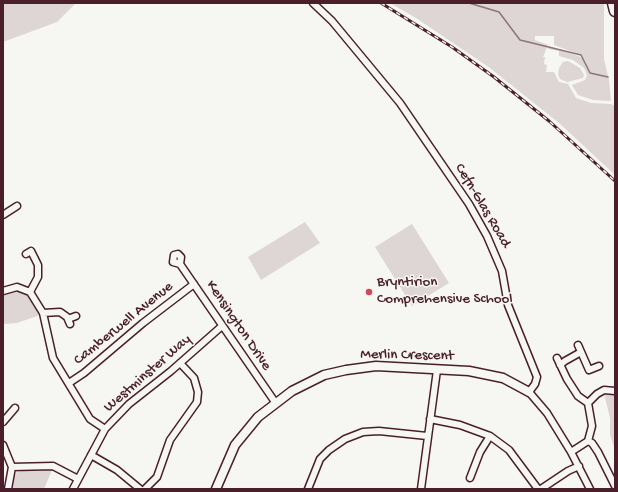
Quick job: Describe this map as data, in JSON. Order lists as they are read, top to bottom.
{
  "streets": {
    "street": [
      "Cefn-Glas Road",
      "Camberwell Avenue",
      "Kensington Drive",
      "Merlin Crescent",
      "Westminster Way"
    ]
  },
  "crossings": [
    ["Cefn-Glas Road", "Merlin Crescent"],
    ["Camberwell Avenue", "Kensington Drive"],
    ["Kensington Drive", "Merlin Crescent"],
    ["Kensington Drive", "Westminster Way"]
  ],
  "places": ["Bryntirion Comprehensive School"]
}
